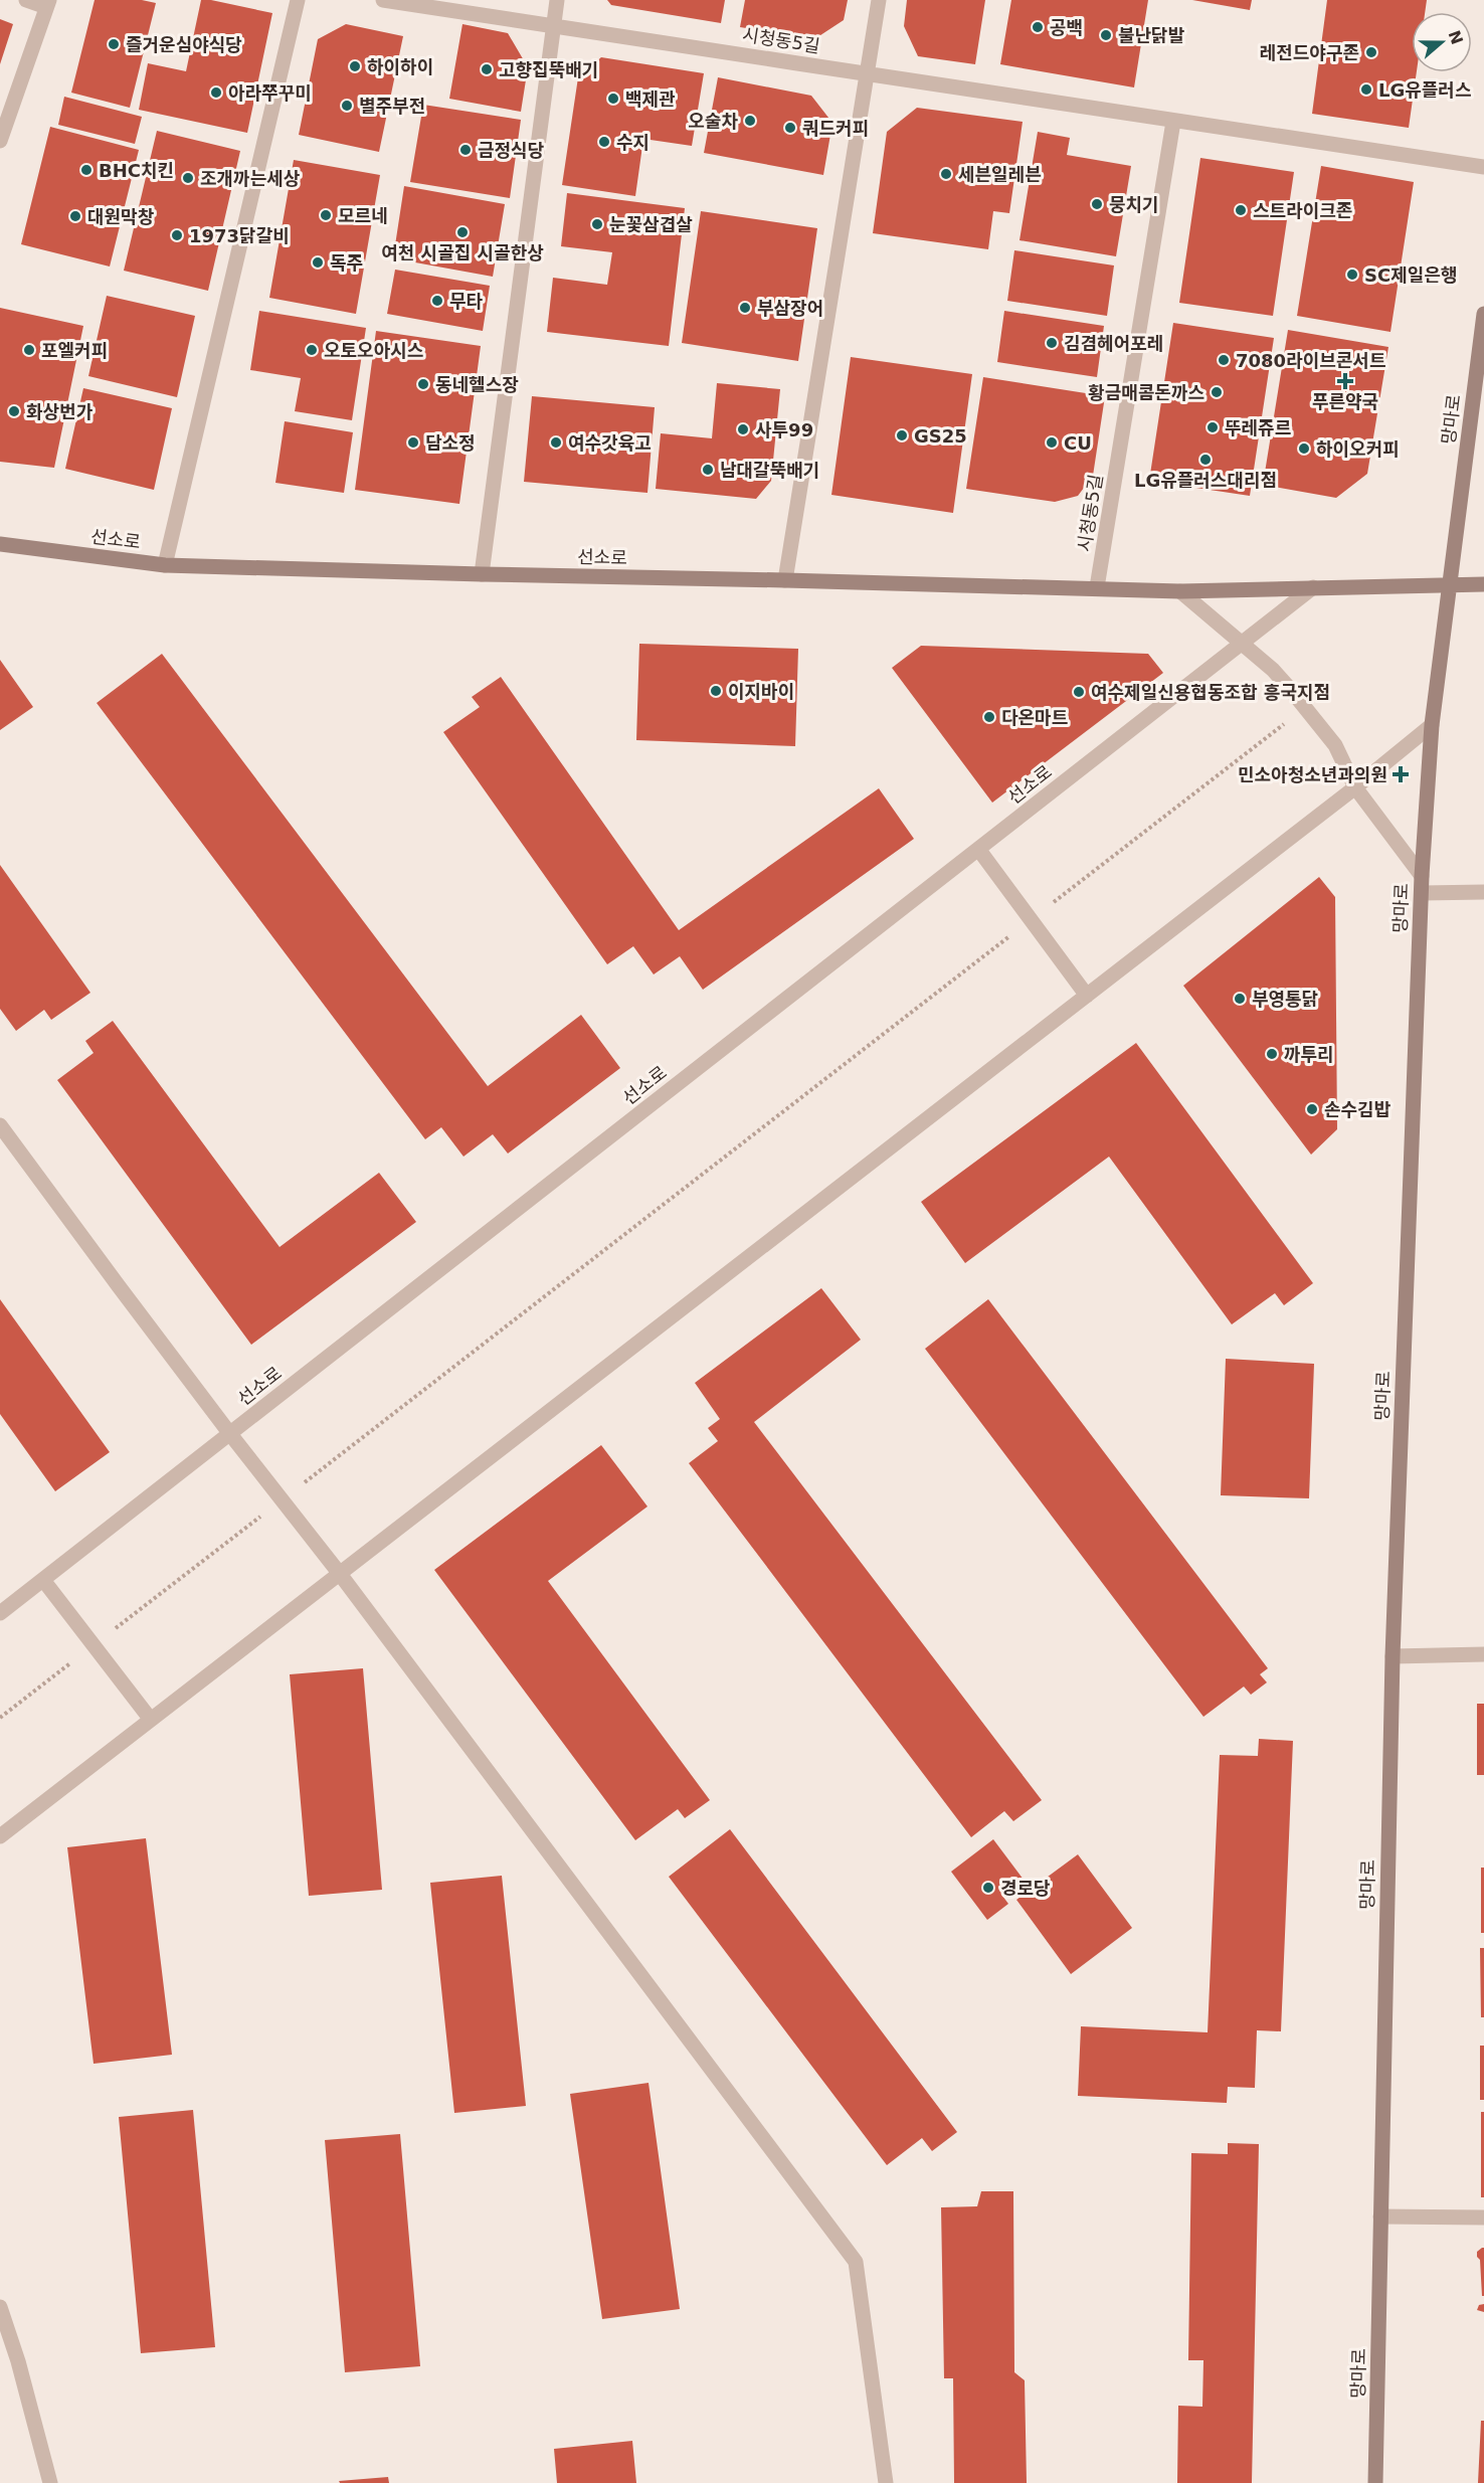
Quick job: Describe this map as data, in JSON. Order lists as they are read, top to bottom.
{
  "streets": {
    "street": ["시청동5길", "망마로", "선소로"]
  },
  "crossings": [
    ["시청동5길", "선소로"],
    ["망마로", "선소로"]
  ],
  "places": {
    "other": [
      "공백",
      "불난닭발",
      "즐거운심야식당",
      "레전드야구존",
      "하이하이",
      "고향집뚝배기",
      "LG유플러스",
      "아라쭈꾸미",
      "백제관",
      "별주부전",
      "오술차",
      "쿼드커피",
      "수지",
      "금정식당",
      "BHC치킨",
      "세븐일레븐",
      "조개까는세상",
      "뭉치기",
      "스트라이크존",
      "모르네",
      "대원막창",
      "눈꽃삼겹살",
      "여천 시골집 시골한상",
      "1973닭갈비",
      "독주",
      "SC제일은행",
      "무타",
      "부삼장어",
      "김겸헤어포레",
      "포엘커피",
      "오토오아시스",
      "7080라이브콘서트",
      "동네헬스장",
      "황금매콤돈까스",
      "화상번가",
      "뚜레쥬르",
      "사투99",
      "GS25",
      "담소정",
      "여수갓육고",
      "CU",
      "하이오커피",
      "LG유플러스대리점",
      "남대갈뚝배기",
      "이지바이",
      "여수제일신용협동조합 흥국지점",
      "다온마트",
      "부영통닭",
      "까투리",
      "손수김밥",
      "경로당"
    ],
    "health": ["푸른약국", "민소아청소년과의원"]
  },
  "north": "right"
}
